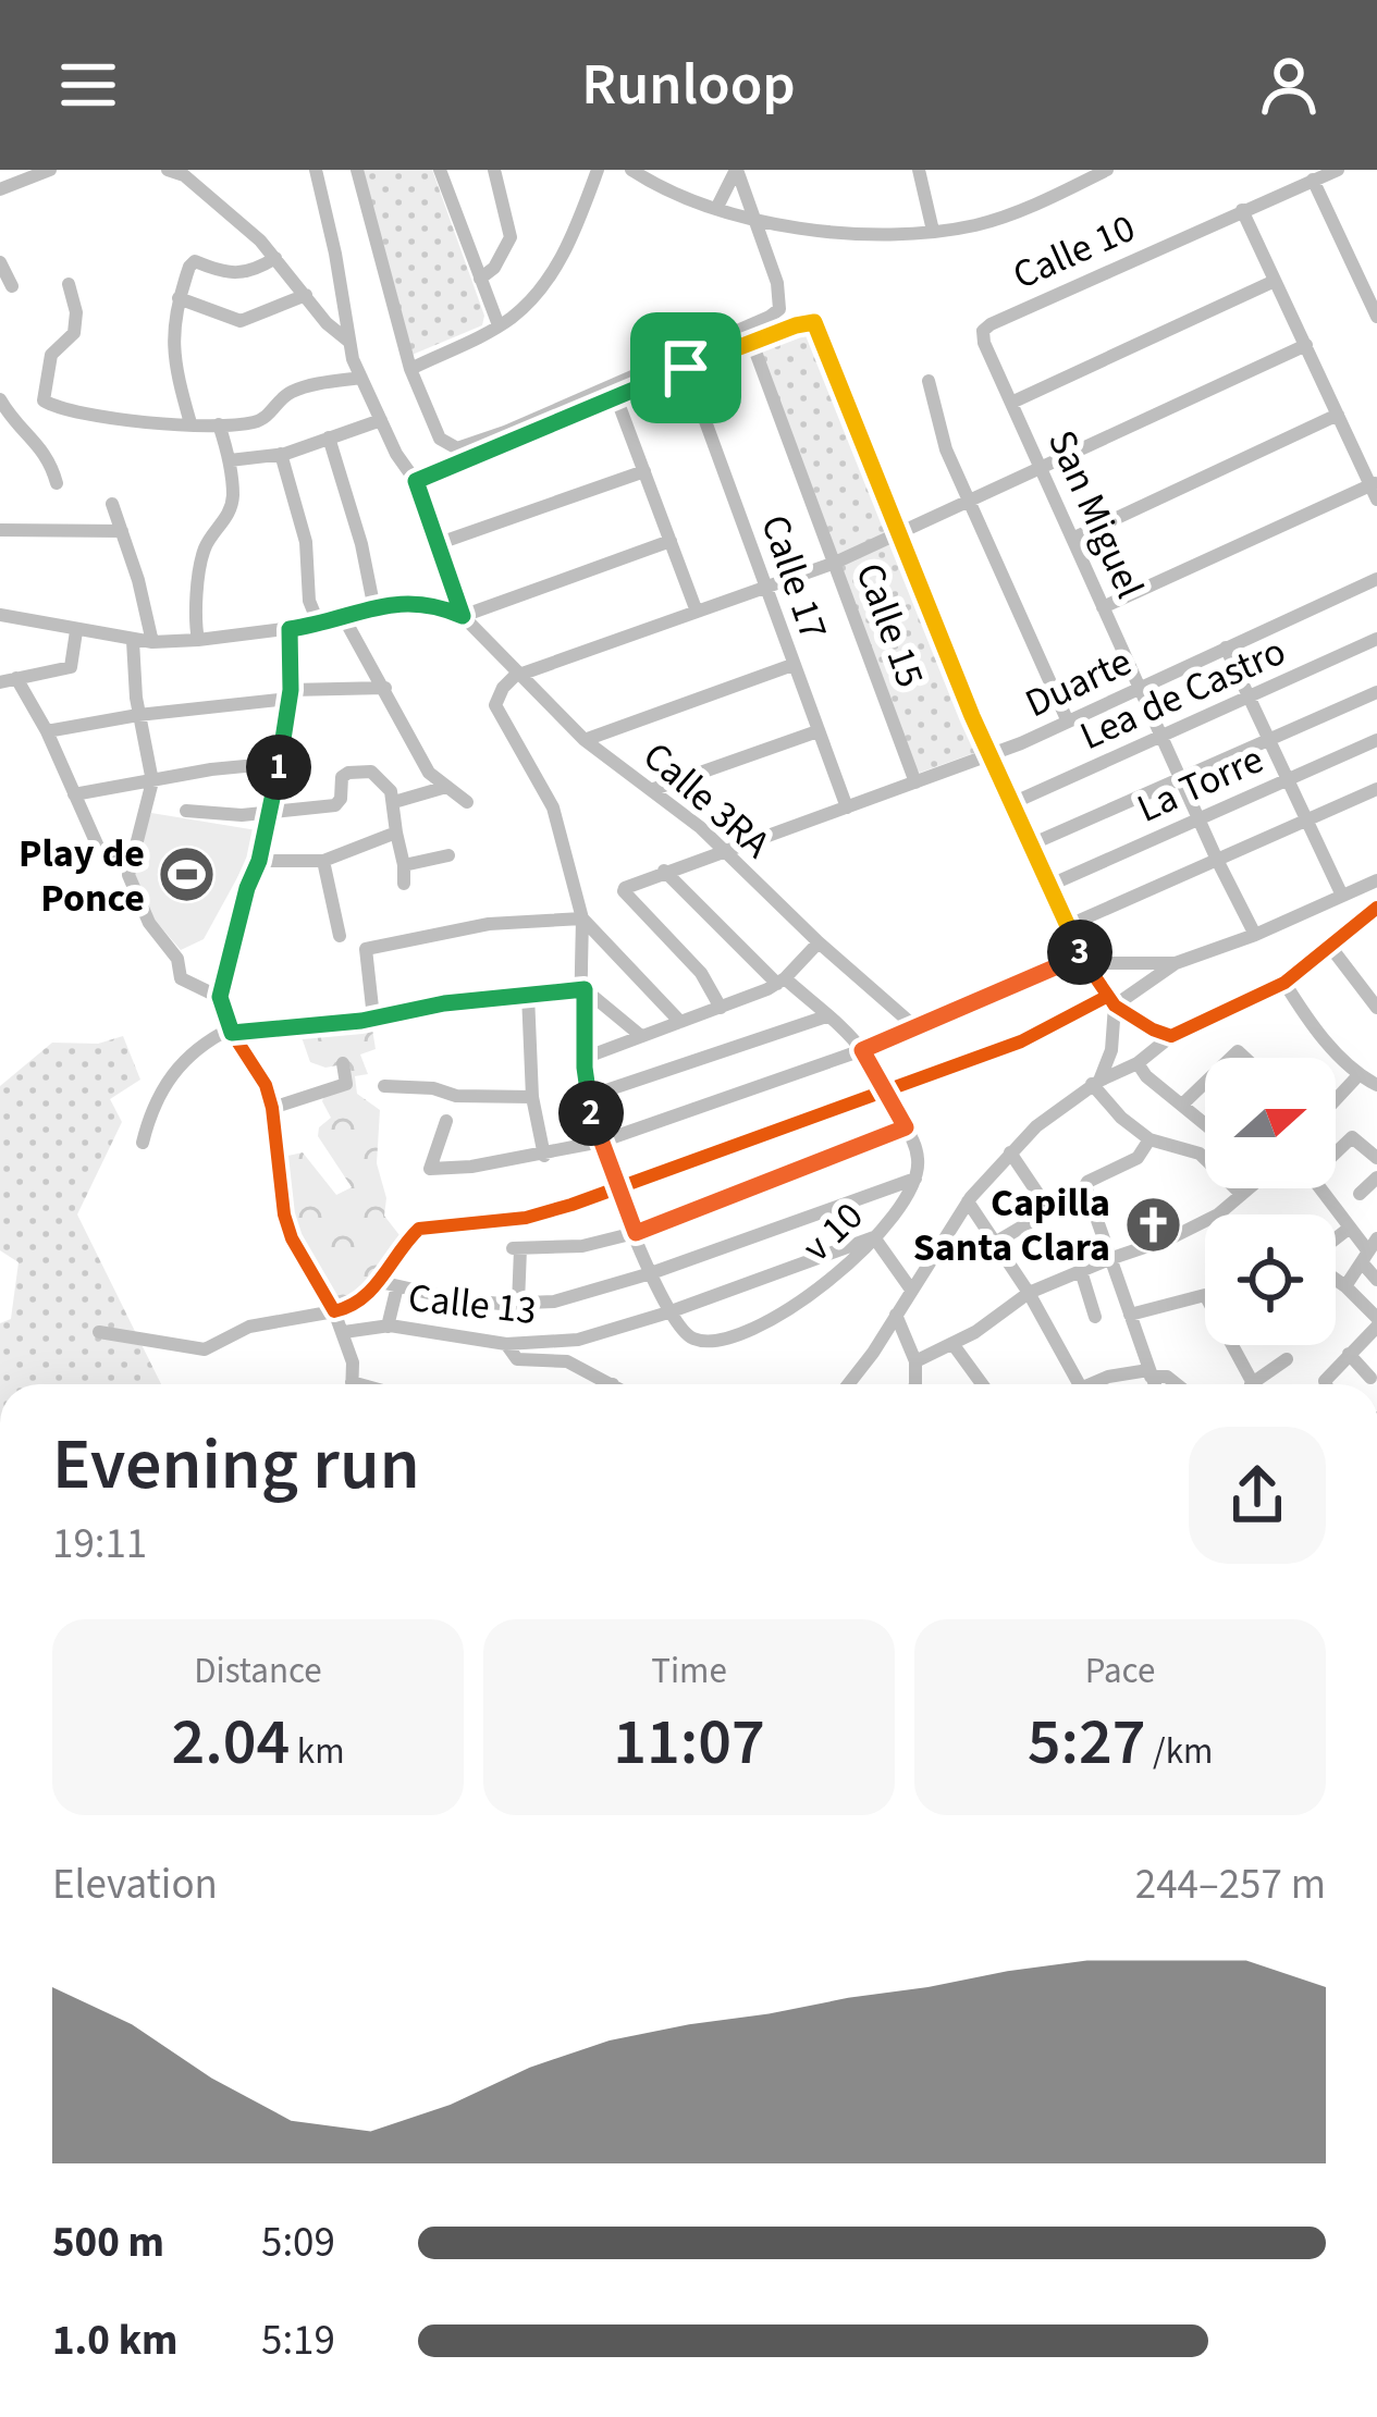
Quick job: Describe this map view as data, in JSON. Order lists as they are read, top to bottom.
{
  "streets": {
    "street": [
      "Calle 10",
      "San Miguel",
      "Calle 17",
      "Calle 15",
      "Duarte",
      "Lea de Castro",
      "La Torre",
      "Calle 3RA",
      "v 10",
      "Calle 13"
    ]
  },
  "crossings": [
    ["Calle 10", "San Miguel"],
    ["San Miguel", "Duarte"],
    ["San Miguel", "Lea de Castro"],
    ["San Miguel", "La Torre"],
    ["Calle 17", "Duarte"],
    ["Calle 15", "Duarte"],
    ["Duarte", "Calle 3RA"],
    ["v 10", "Calle 13"]
  ],
  "places": {
    "sports": ["Play de Ponce"],
    "church": ["Capilla Santa Clara"]
  },
  "north": "right",
  "page": {
    "header": "Runloop",
    "pins": ["1", "3", "2"],
    "heading": ["Evening run", "19:11"],
    "stats": [
      ["Distance", "2.04 km"],
      ["Time", "11:07"],
      ["Pace", "5:27 /km"]
    ],
    "chart": ["Elevation", "244–257 m"],
    "list": [
      {
        "name": "500 m",
        "note": "5:09"
      },
      {
        "name": "1.0 km",
        "note": "5:19"
      }
    ]
  }
}
